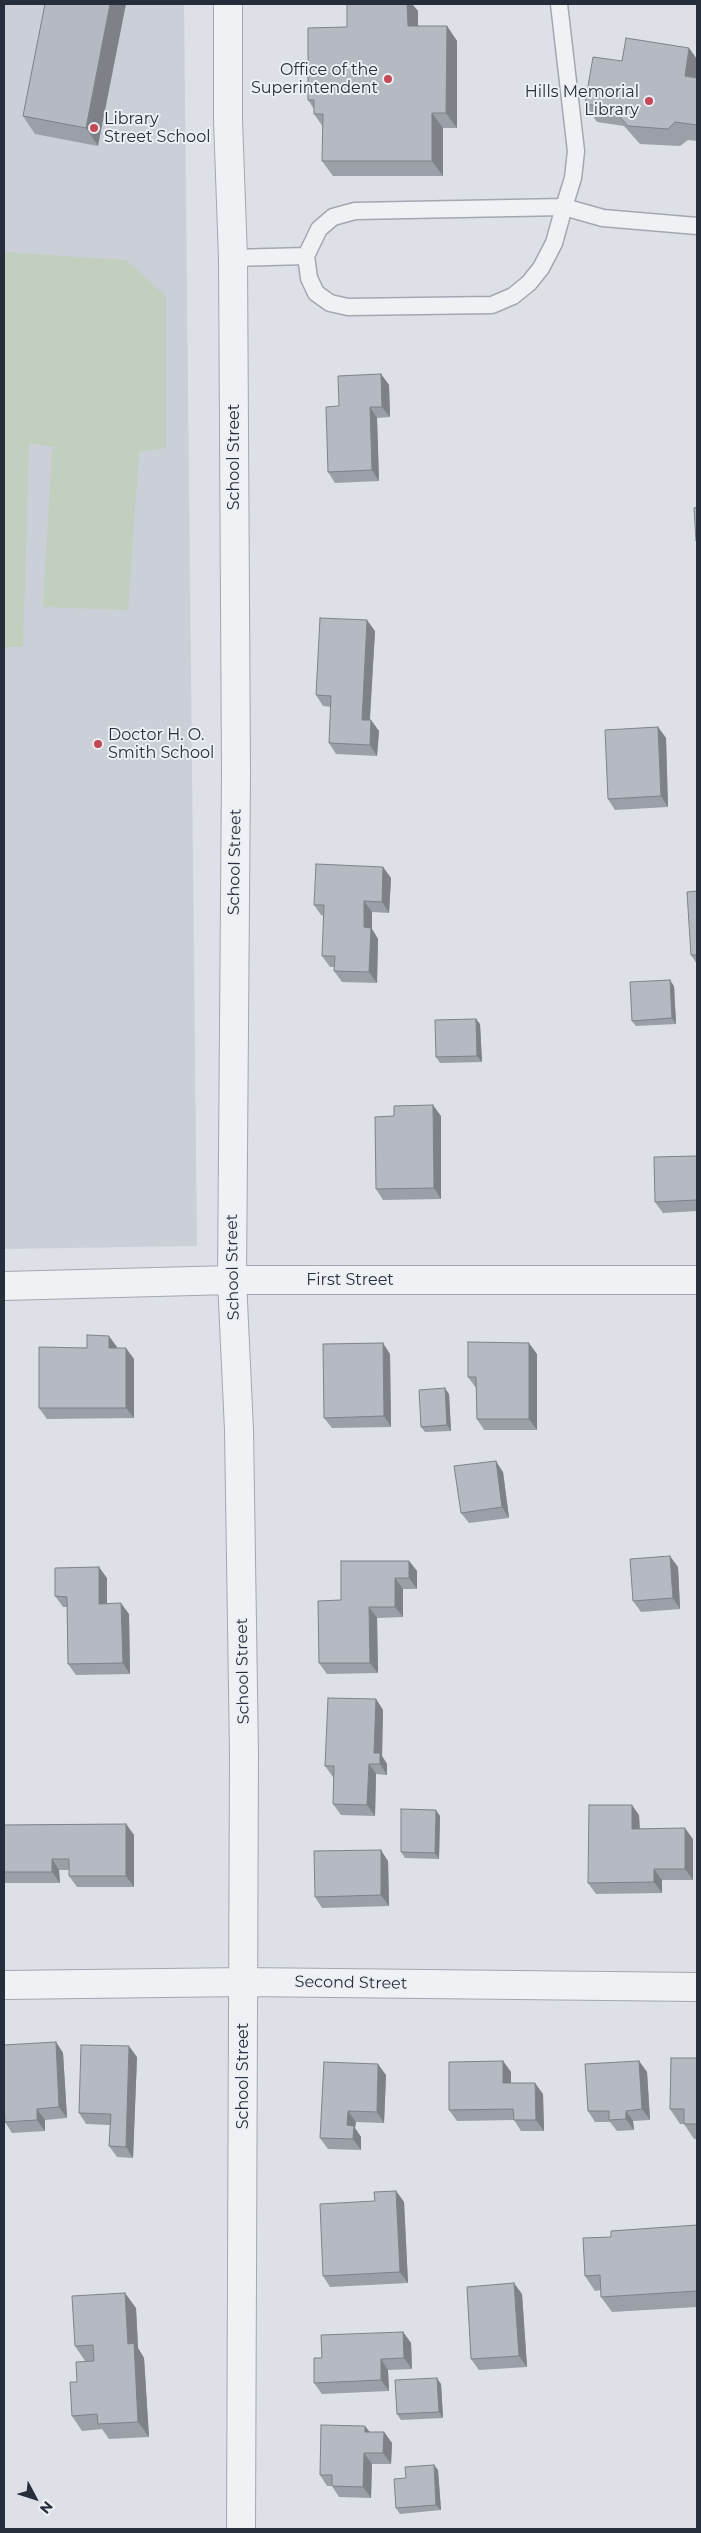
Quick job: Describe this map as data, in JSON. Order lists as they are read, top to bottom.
{
  "streets": {
    "street": ["School Street", "First Street", "Second Street"]
  },
  "crossings": [
    ["School Street", "First Street"],
    ["School Street", "Second Street"]
  ],
  "places": [
    "Office of the Superintendent",
    "Hills Memorial Library",
    "Library Street School",
    "Doctor H. O. Smith School"
  ],
  "north": "bottom right"
}
